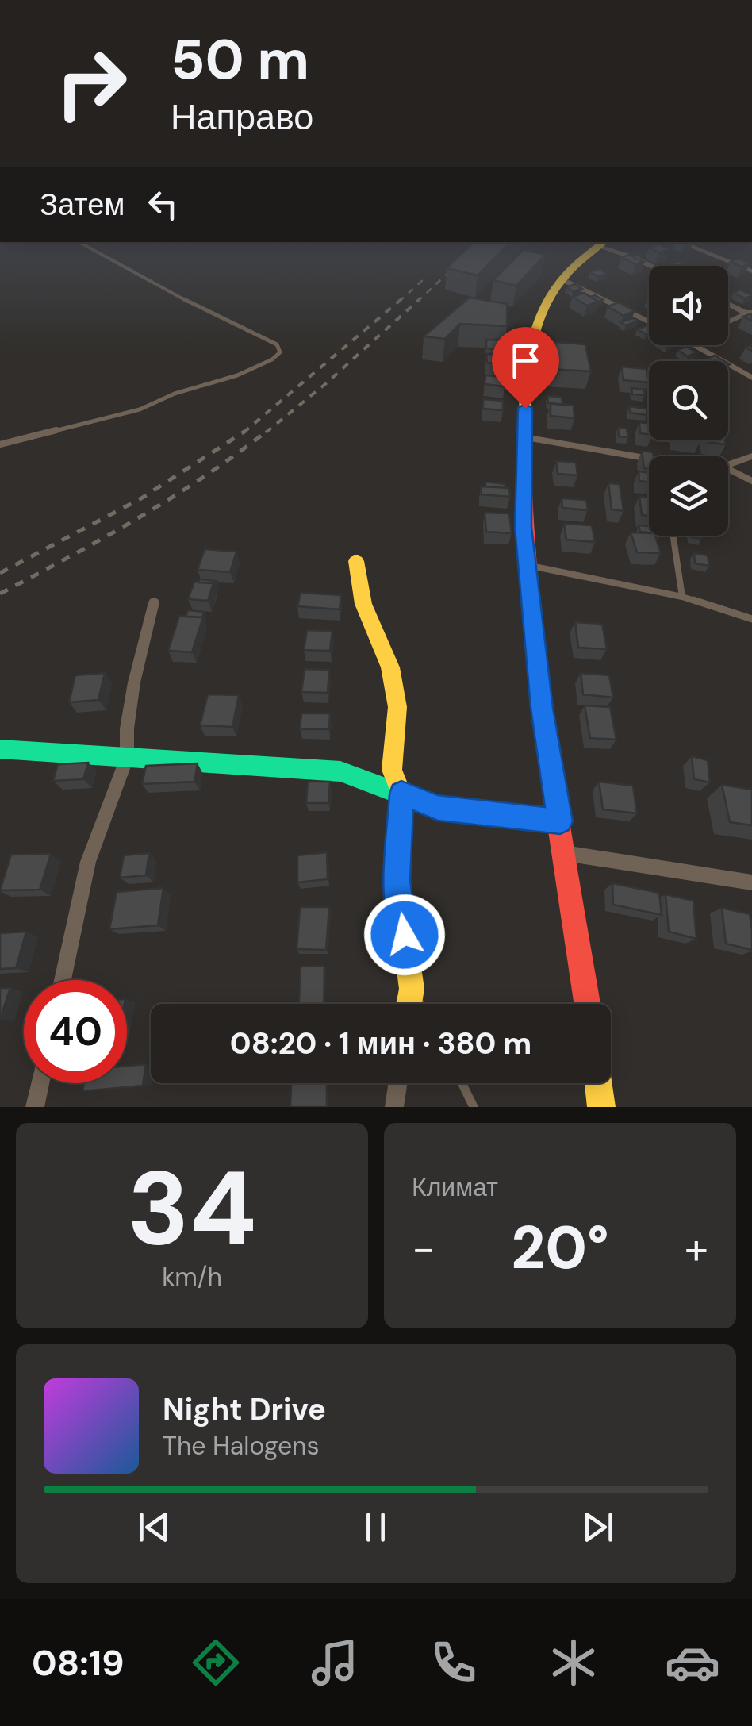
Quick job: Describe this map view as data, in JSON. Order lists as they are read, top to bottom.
{
  "page": {
    "turn": ["50 m", "Направо"],
    "then": "Затем",
    "limit": "40",
    "trip": "08:20 · 1 мин · 380 m",
    "tile": [
      ["34", "km/h"],
      "Климат"
    ],
    "heat": ["−", "20°", "+"],
    "song": ["Night Drive", "The Halogens"],
    "tabs": "08:19"
  }
}
